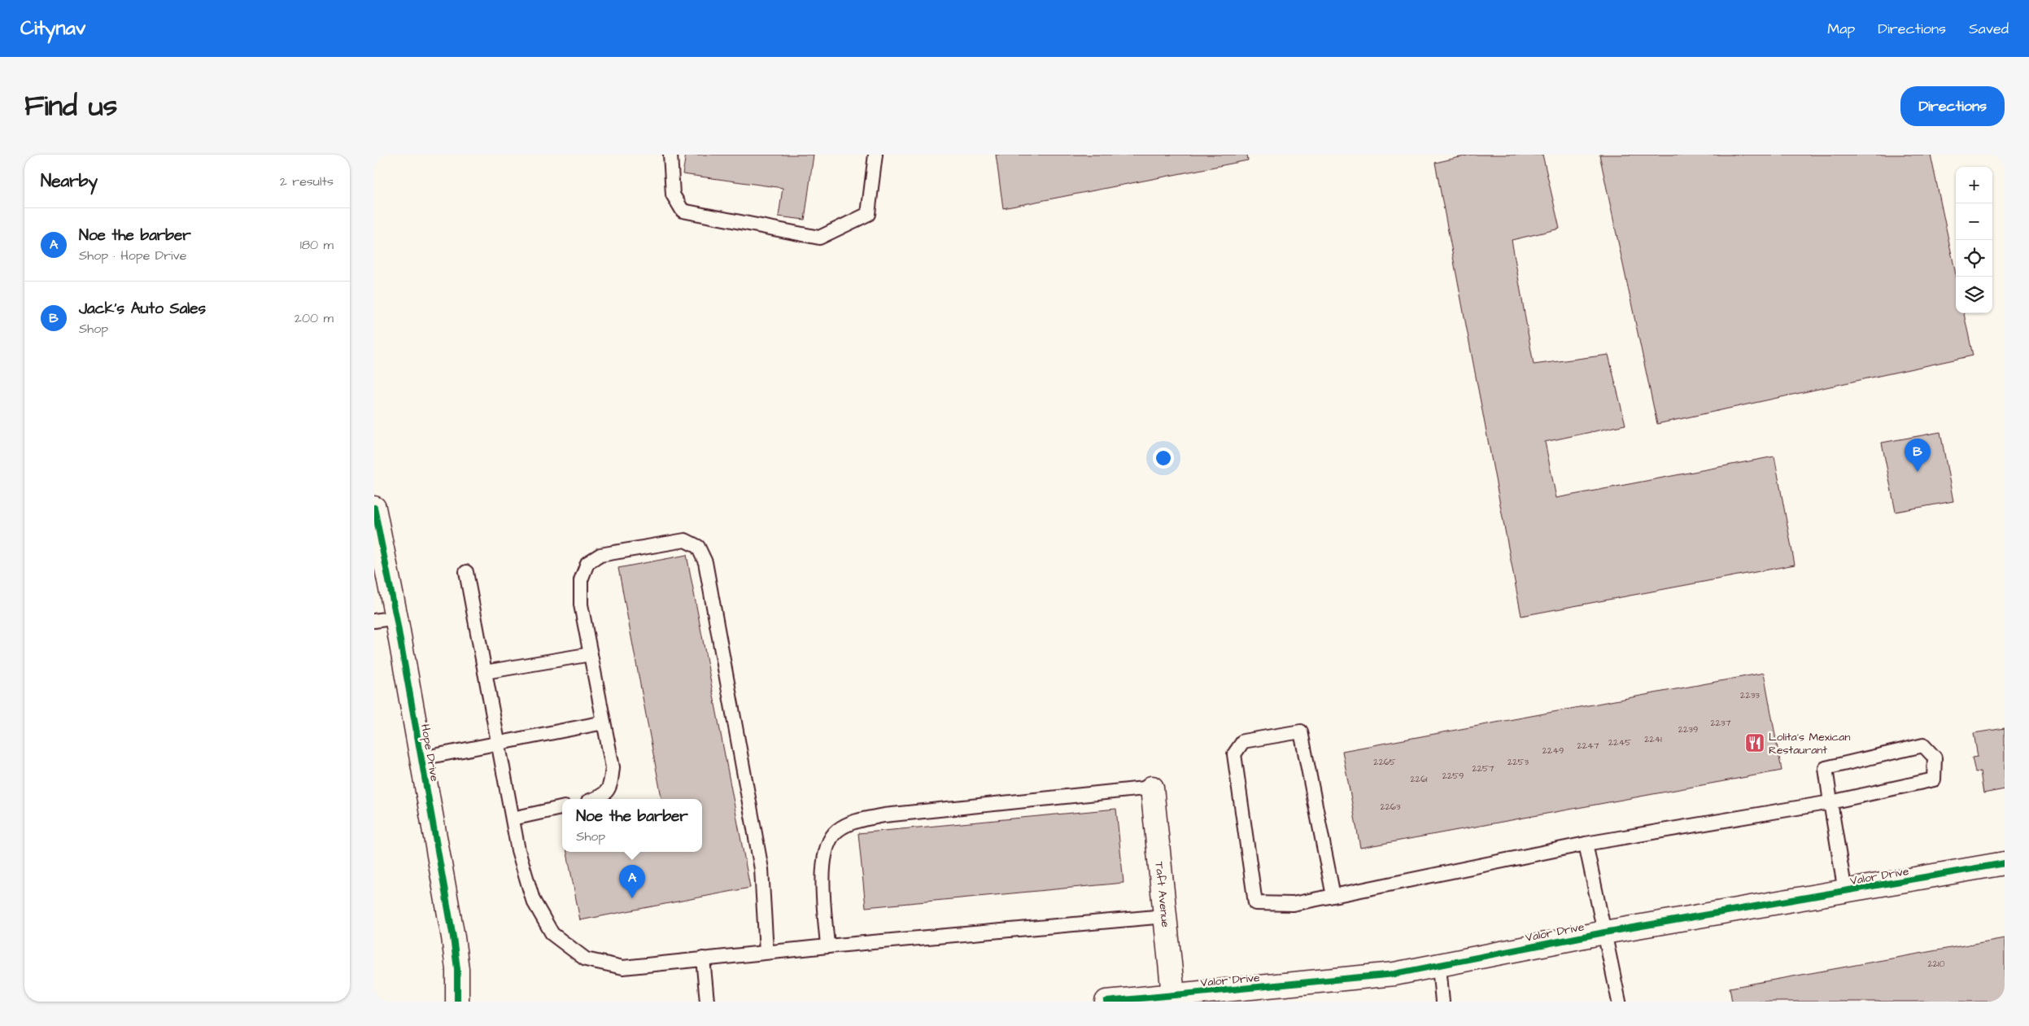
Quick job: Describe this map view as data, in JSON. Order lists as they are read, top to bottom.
{
  "streets": {
    "street": ["Hope Drive", "Valor Drive", "Taft Avenue"]
  },
  "crossings": [
    ["Valor Drive", "Taft Avenue"]
  ],
  "places": {
    "restaurant": ["Lolita's Mexican Restaurant"]
  },
  "house_numbers": [
    "2233",
    "2237",
    "2239",
    "2241",
    "2245",
    "2247",
    "2249",
    "2265",
    "2253",
    "2257",
    "2259",
    "2261",
    "2263",
    "2210"
  ],
  "page": {
    "header": "Citynav",
    "nav": ["Map", "Directions", "Saved"],
    "title": "Find us",
    "buttons": "Directions",
    "heading": ["Nearby", "2 results"],
    "map_buttons": ["+", "−"],
    "list": [
      {
        "mark": "A",
        "name": "Noe the barber",
        "note": "Shop · Hope Drive",
        "value": "180 m"
      },
      {
        "mark": "B",
        "name": "Jack’s Auto Sales",
        "note": "Shop",
        "value": "200 m"
      }
    ],
    "pins": ["B", "A"],
    "popup": ["Noe the barber", "Shop"]
  }
}
